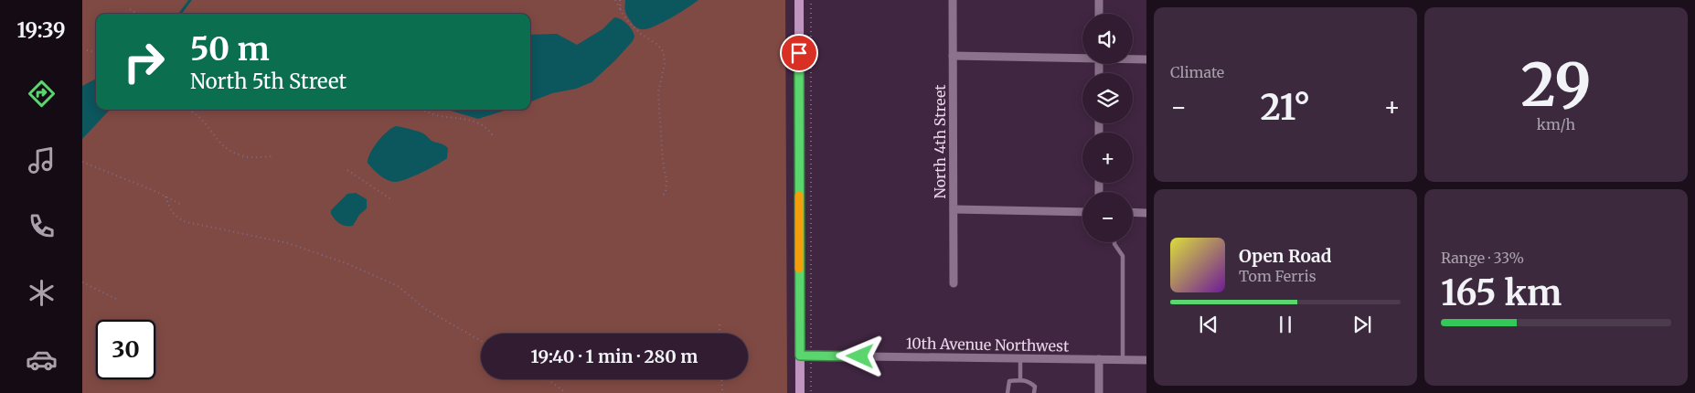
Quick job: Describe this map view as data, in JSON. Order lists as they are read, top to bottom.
{
  "streets": {
    "street": ["North 4th Street", "10th Avenue Northwest"]
  },
  "page": {
    "tabs": "19:39",
    "tile": [
      "Climate",
      ["29", "km/h"],
      ["Range · 33%", "165 km"]
    ],
    "map_buttons": ["+", "−"],
    "turn": ["50 m", "North 5th Street"],
    "heat": ["−", "21°", "+"],
    "song": ["Open Road", "Tom Ferris"],
    "limit": "30",
    "trip": "19:40 · 1 min · 280 m"
  }
}
